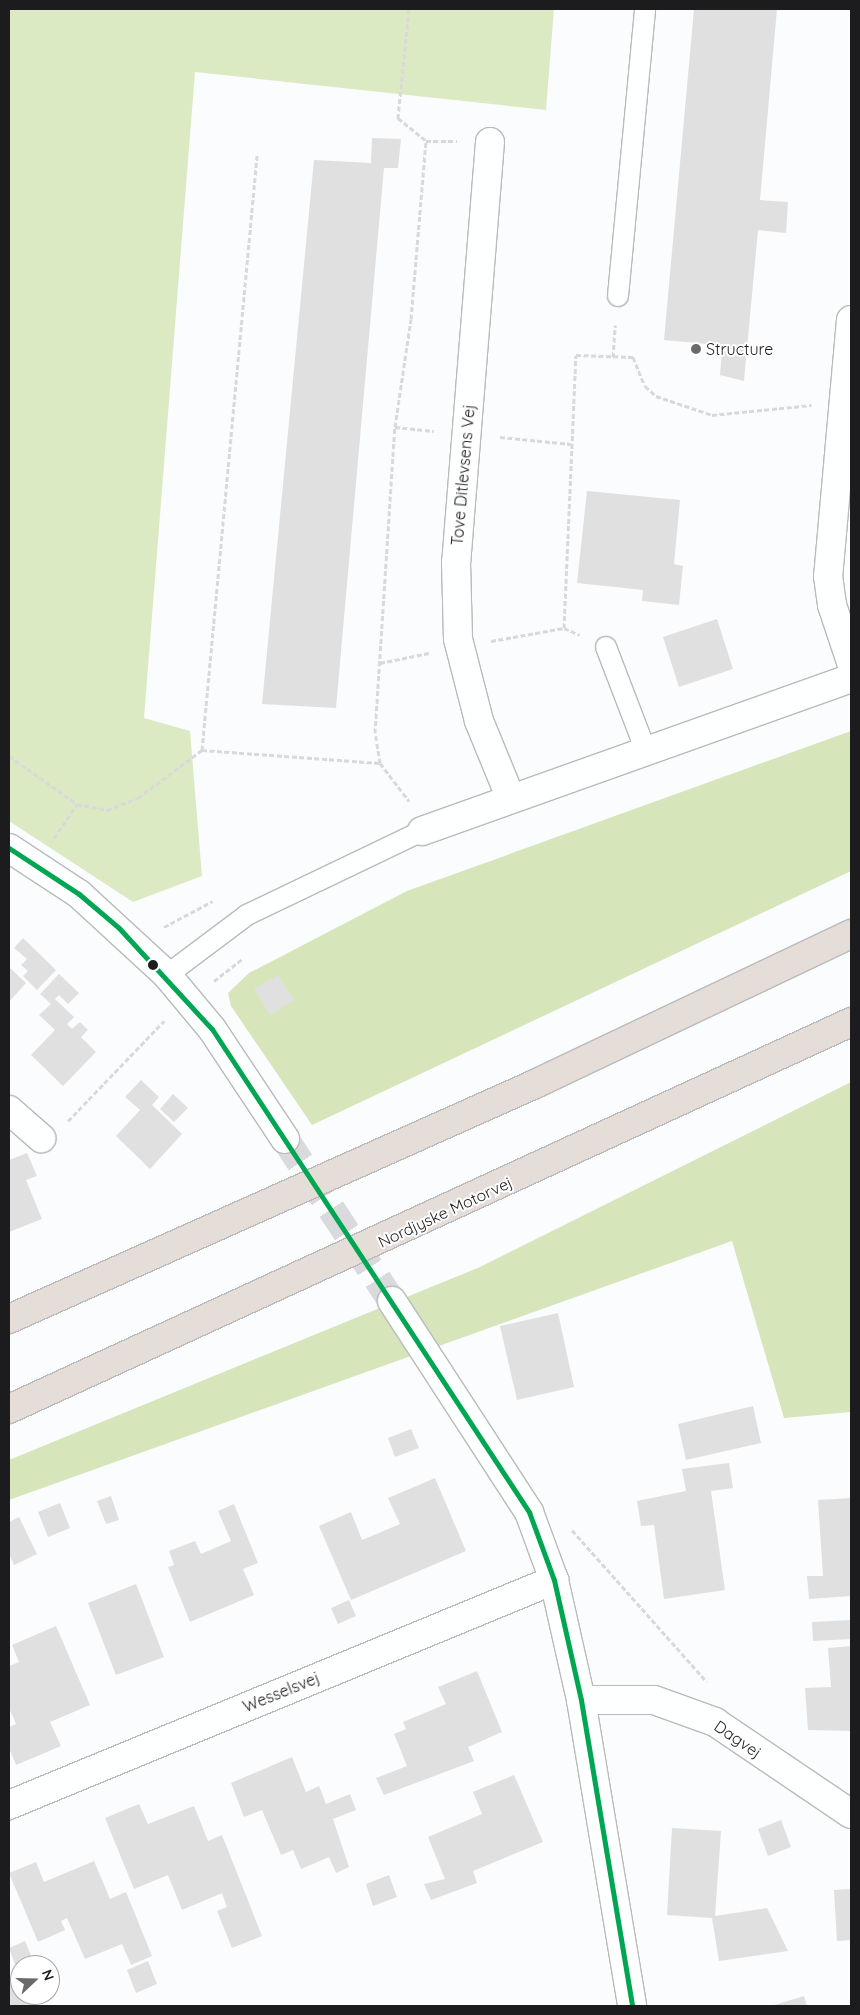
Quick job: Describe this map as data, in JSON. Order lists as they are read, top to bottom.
{
  "streets": {
    "highway": ["Nordjyske Motorvej"],
    "street": ["Tove Ditlevsens Vej", "Wesselsvej", "Dagvej"]
  },
  "places": ["Structure"],
  "north": "right"
}
